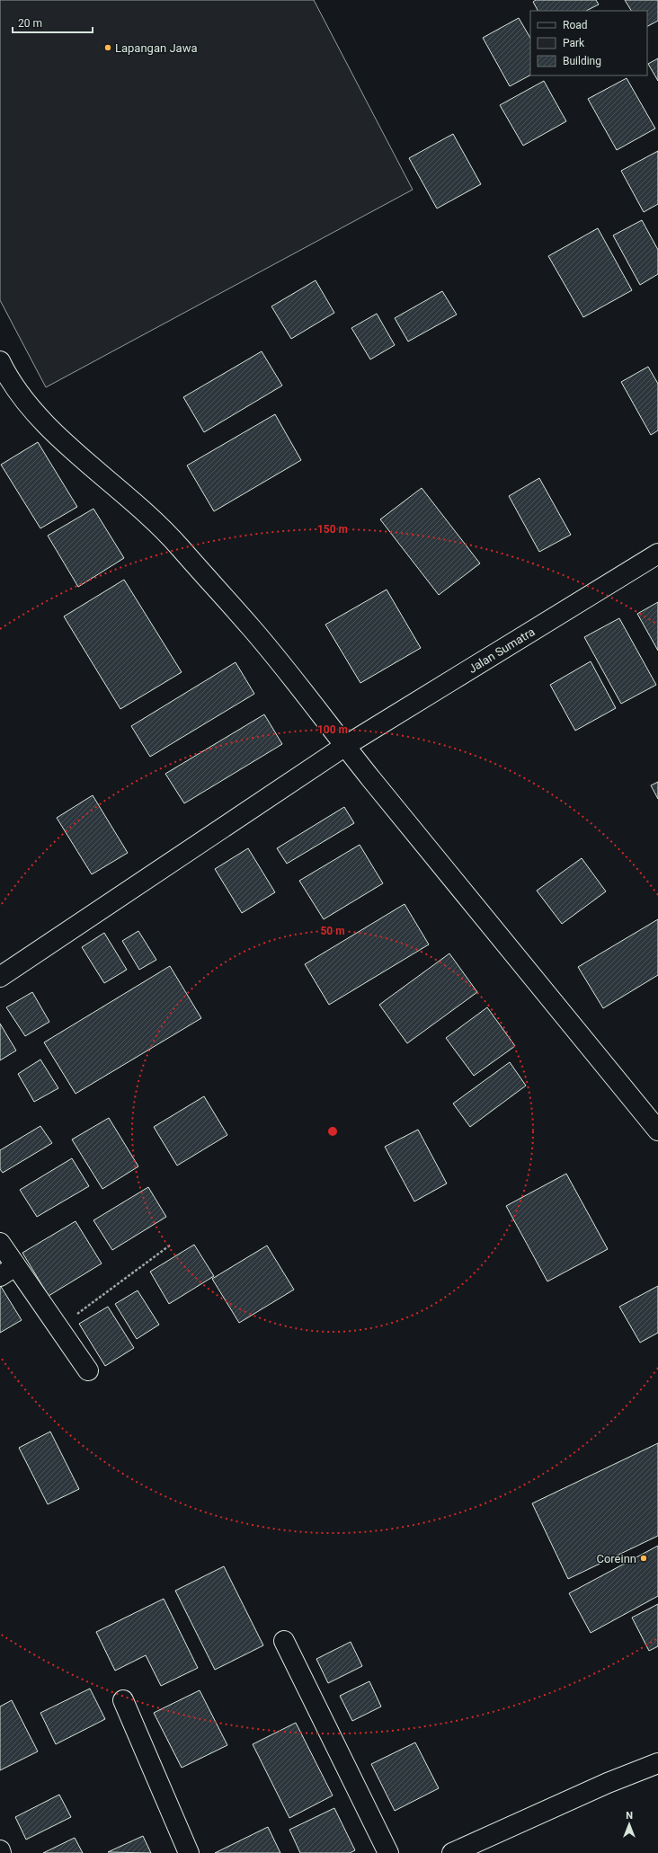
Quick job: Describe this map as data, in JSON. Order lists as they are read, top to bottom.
{
  "streets": {
    "street": ["Jalan Sumatra"]
  },
  "places": ["Lapangan Jawa", "Coreinn"],
  "legend": ["Road", "Park", "Building"],
  "scale_bar": "20 m",
  "north": "top",
  "rings": ["150 m", "100 m", "50 m"]
}
